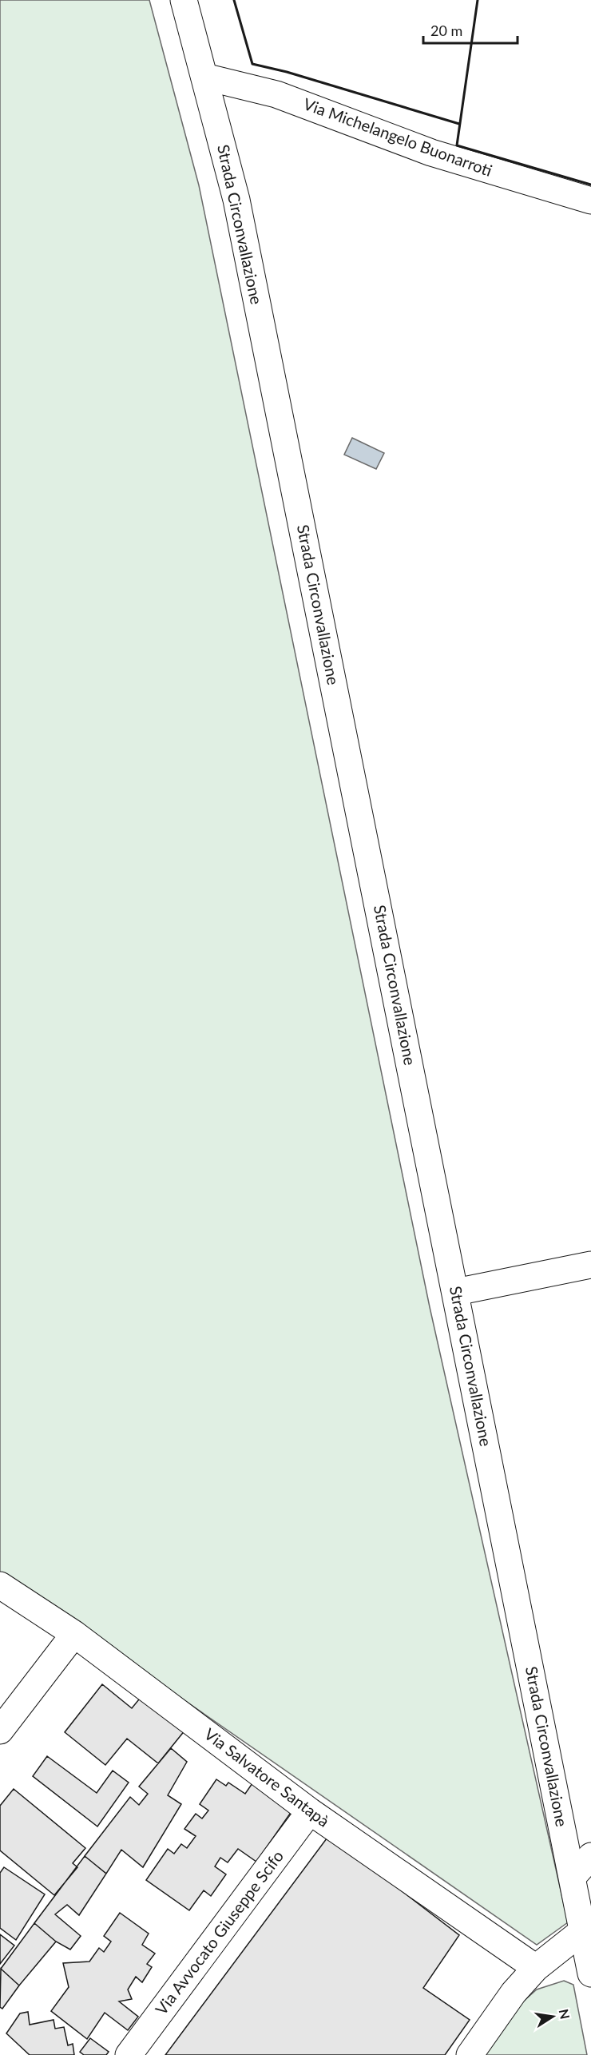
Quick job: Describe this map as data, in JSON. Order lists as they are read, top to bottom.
{
  "streets": {
    "main road": [
      "Via Michelangelo Buonarroti",
      "Strada Circonvallazione",
      "Via Salvatore Santapà",
      "Via Avvocato Giuseppe Scifo"
    ]
  },
  "crossings": [
    ["Via Michelangelo Buonarroti", "Strada Circonvallazione"],
    ["Via Salvatore Santapà", "Via Avvocato Giuseppe Scifo"]
  ],
  "scale_bar": "20 m",
  "north": "right"
}
